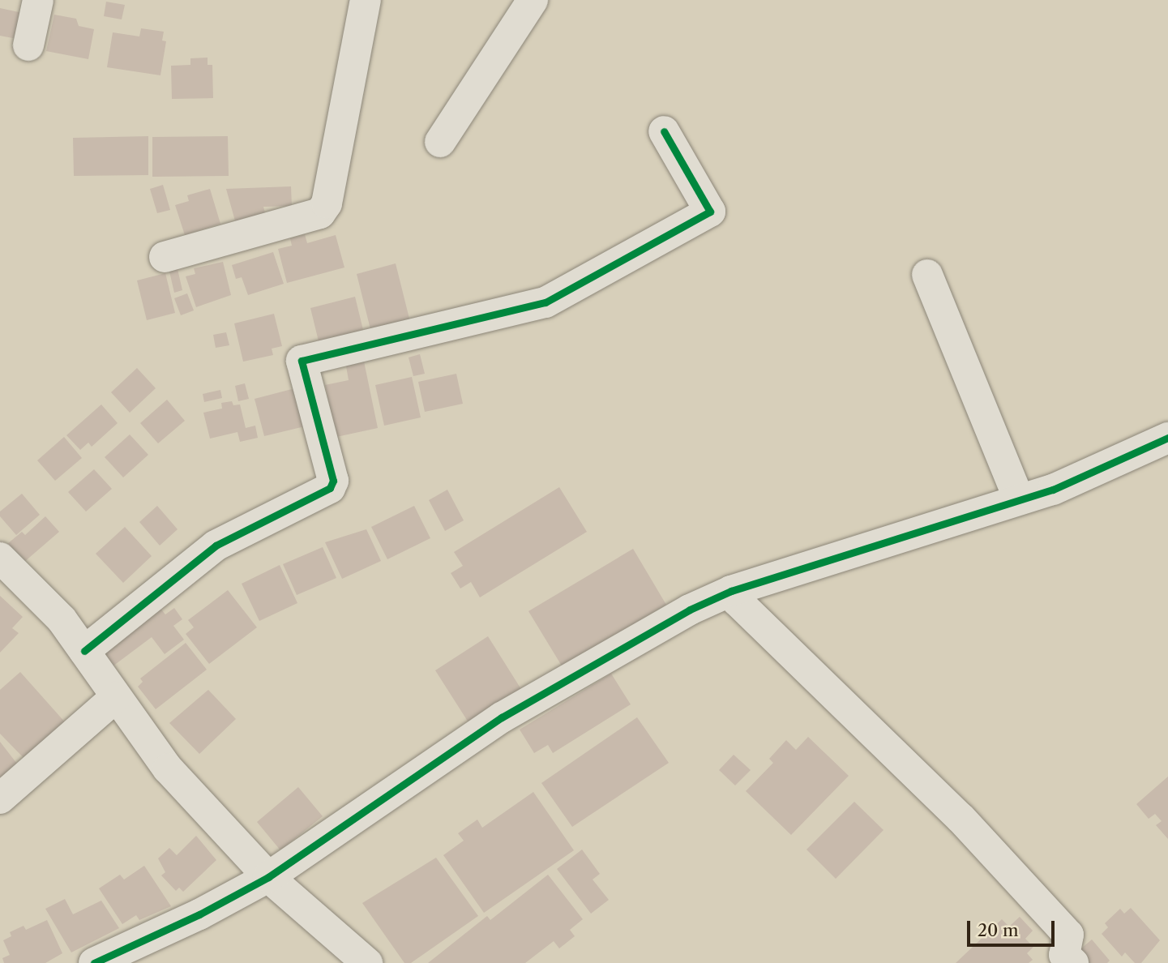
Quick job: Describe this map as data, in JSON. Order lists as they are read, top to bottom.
{
  "scale_bar": "20 m"
}
